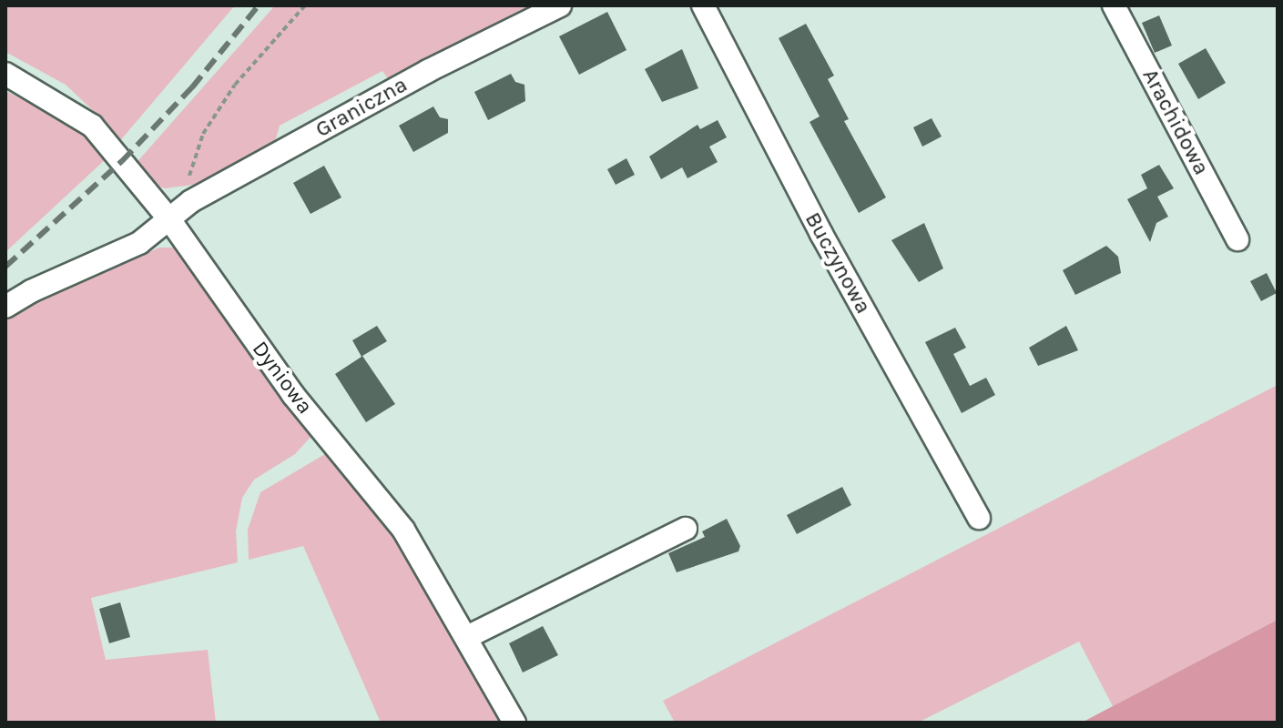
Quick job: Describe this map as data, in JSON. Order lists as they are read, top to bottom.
{
  "streets": {
    "street": [
      "Graniczna",
      "Arachidowa",
      "Buczynowa",
      "Dyniowa"
    ]
  },
  "crossings": [
    ["Graniczna", "Dyniowa"]
  ]
}
